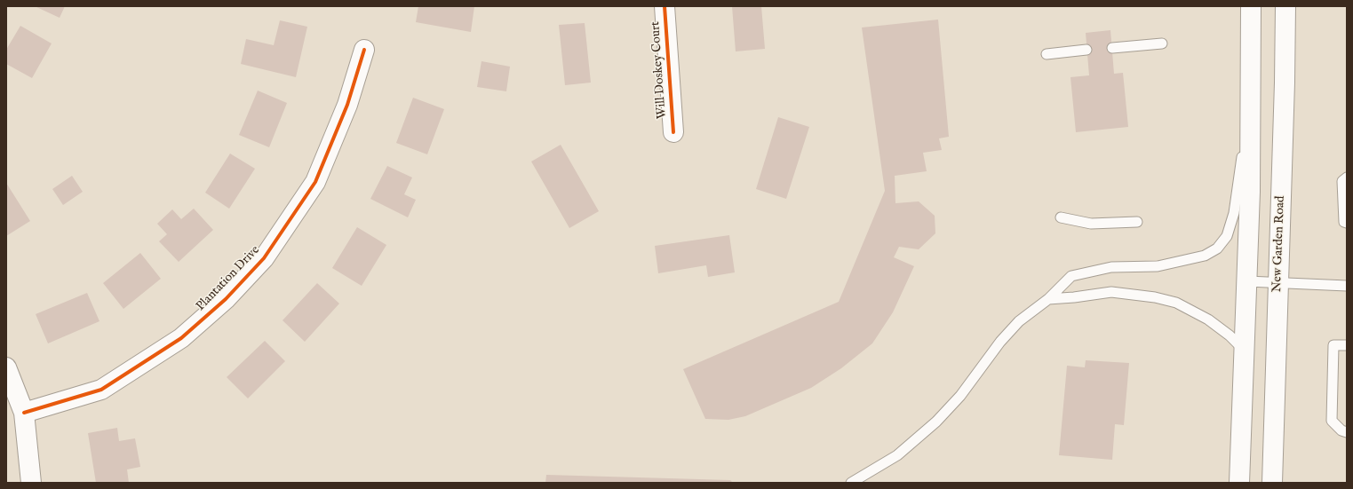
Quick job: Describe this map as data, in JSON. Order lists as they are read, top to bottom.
{
  "streets": {
    "main road": ["Will Doskey Court", "New Garden Road", "Plantation Drive"]
  }
}
